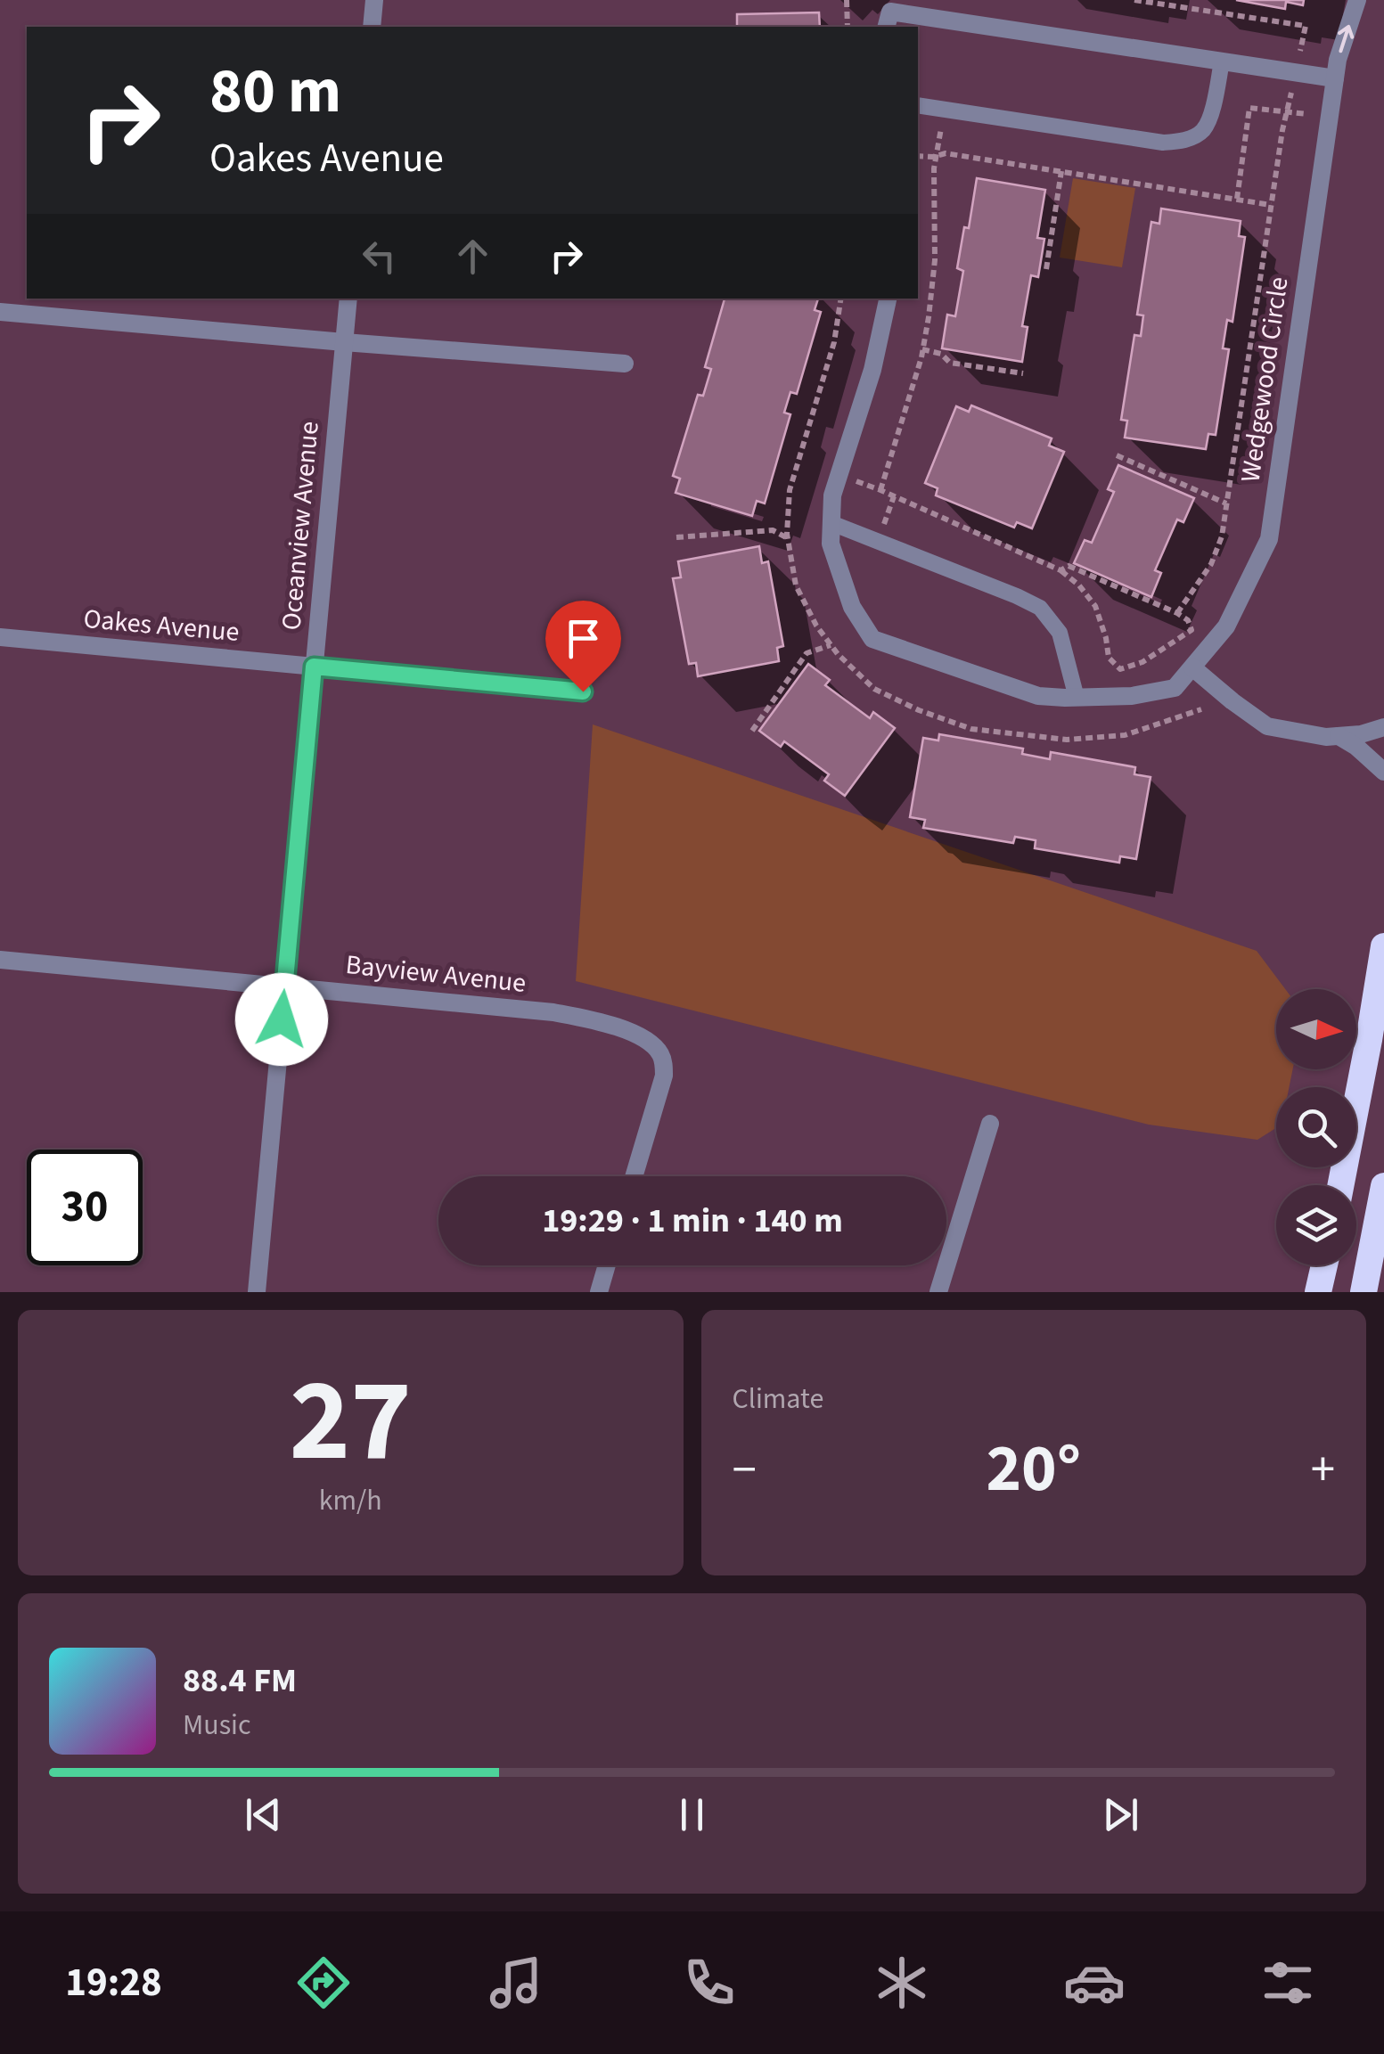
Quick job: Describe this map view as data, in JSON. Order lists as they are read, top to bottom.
{
  "streets": {
    "street": [
      "Wedgewood Circle",
      "Oceanview Avenue",
      "Oakes Avenue",
      "Bayview Avenue"
    ]
  },
  "crossings": [
    ["Oceanview Avenue", "Oakes Avenue"],
    ["Oceanview Avenue", "Bayview Avenue"]
  ],
  "north": "right",
  "page": {
    "turn": ["80 m", "Oakes Avenue"],
    "limit": "30",
    "trip": "19:29 · 1 min · 140 m",
    "tile": [
      ["27", "km/h"],
      "Climate"
    ],
    "heat": ["−", "20°", "+"],
    "song": ["88.4 FM", "Music"],
    "tabs": "19:28"
  }
}
